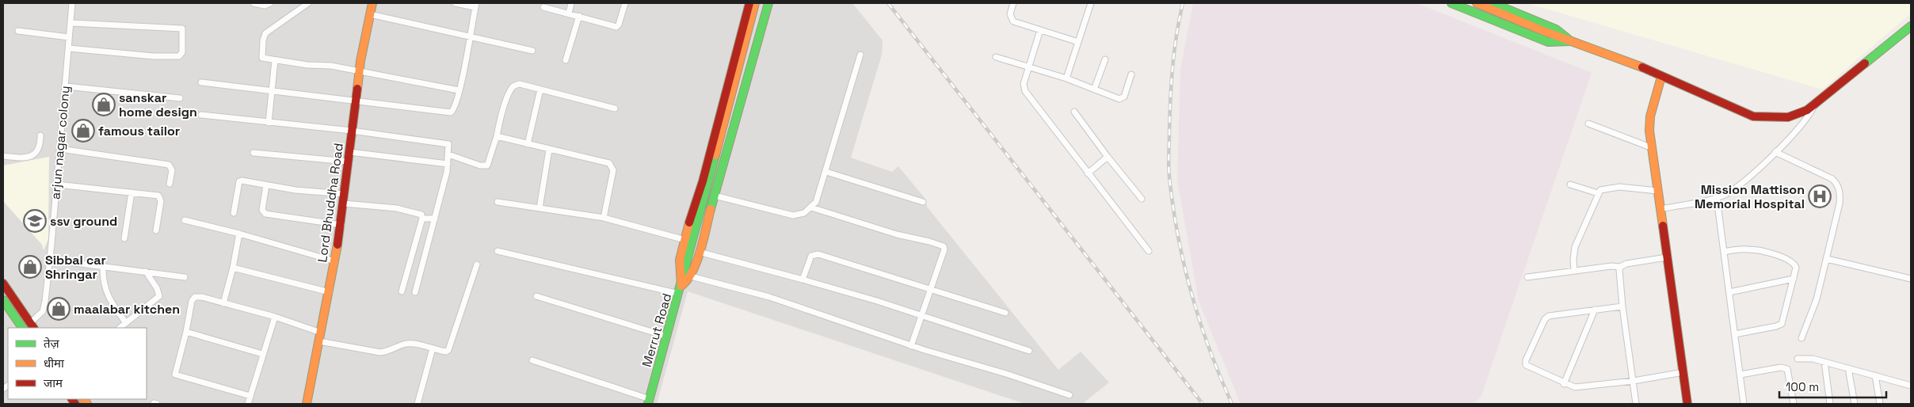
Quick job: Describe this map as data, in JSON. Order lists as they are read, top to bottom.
{
  "streets": {
    "street": ["arjun nagar colony", "Lord Bhuddha Road", "Merrut Road"]
  },
  "places": {
    "shop": [
      "sanskar home design",
      "famous tailor",
      "Sibbal car Shringar",
      "maalabar kitchen"
    ],
    "hospital": ["Mission Mattison Memorial Hospital"],
    "school or university": ["ssv ground"]
  },
  "legend": ["तेज़", "धीमा", "जाम"],
  "scale_bar": "100 m"
}
